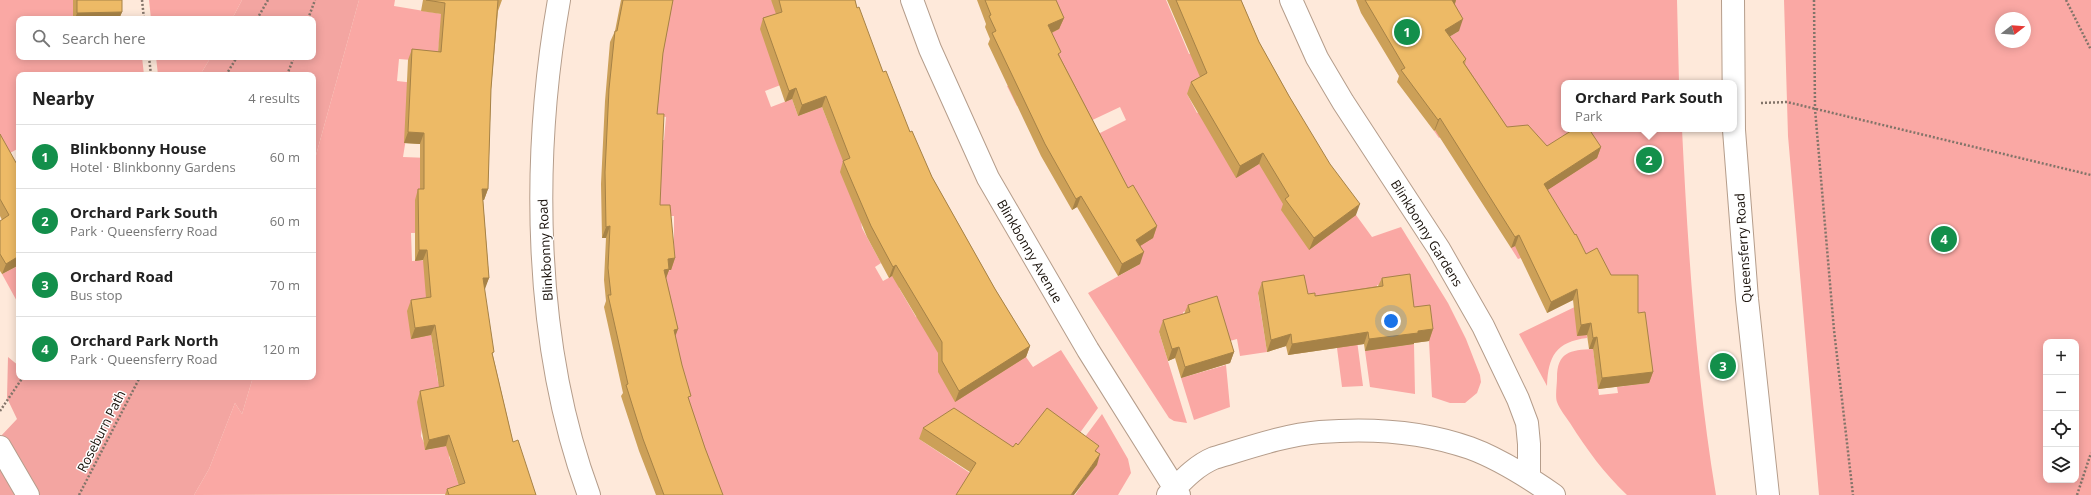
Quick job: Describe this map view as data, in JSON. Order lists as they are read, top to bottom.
{
  "streets": {
    "street": [
      "Blinkbonny Gardens",
      "Queensferry Road",
      "Blinkbonny Road",
      "Blinkbonny Avenue"
    ],
    "path": ["Roseburn Path"]
  },
  "north": "right",
  "page": {
    "search": "Search here",
    "pins": [
      "1",
      "2",
      "4",
      "3"
    ],
    "heading": ["Nearby", "4 results"],
    "popup": ["Orchard Park South", "Park"],
    "list": [
      {
        "mark": "1",
        "name": "Blinkbonny House",
        "note": "Hotel · Blinkbonny Gardens",
        "value": "60 m"
      },
      {
        "mark": "2",
        "name": "Orchard Park South",
        "note": "Park · Queensferry Road",
        "value": "60 m"
      },
      {
        "mark": "3",
        "name": "Orchard Road",
        "note": "Bus stop",
        "value": "70 m"
      },
      {
        "mark": "4",
        "name": "Orchard Park North",
        "note": "Park · Queensferry Road",
        "value": "120 m"
      }
    ],
    "map_buttons": ["+", "−"]
  }
}
